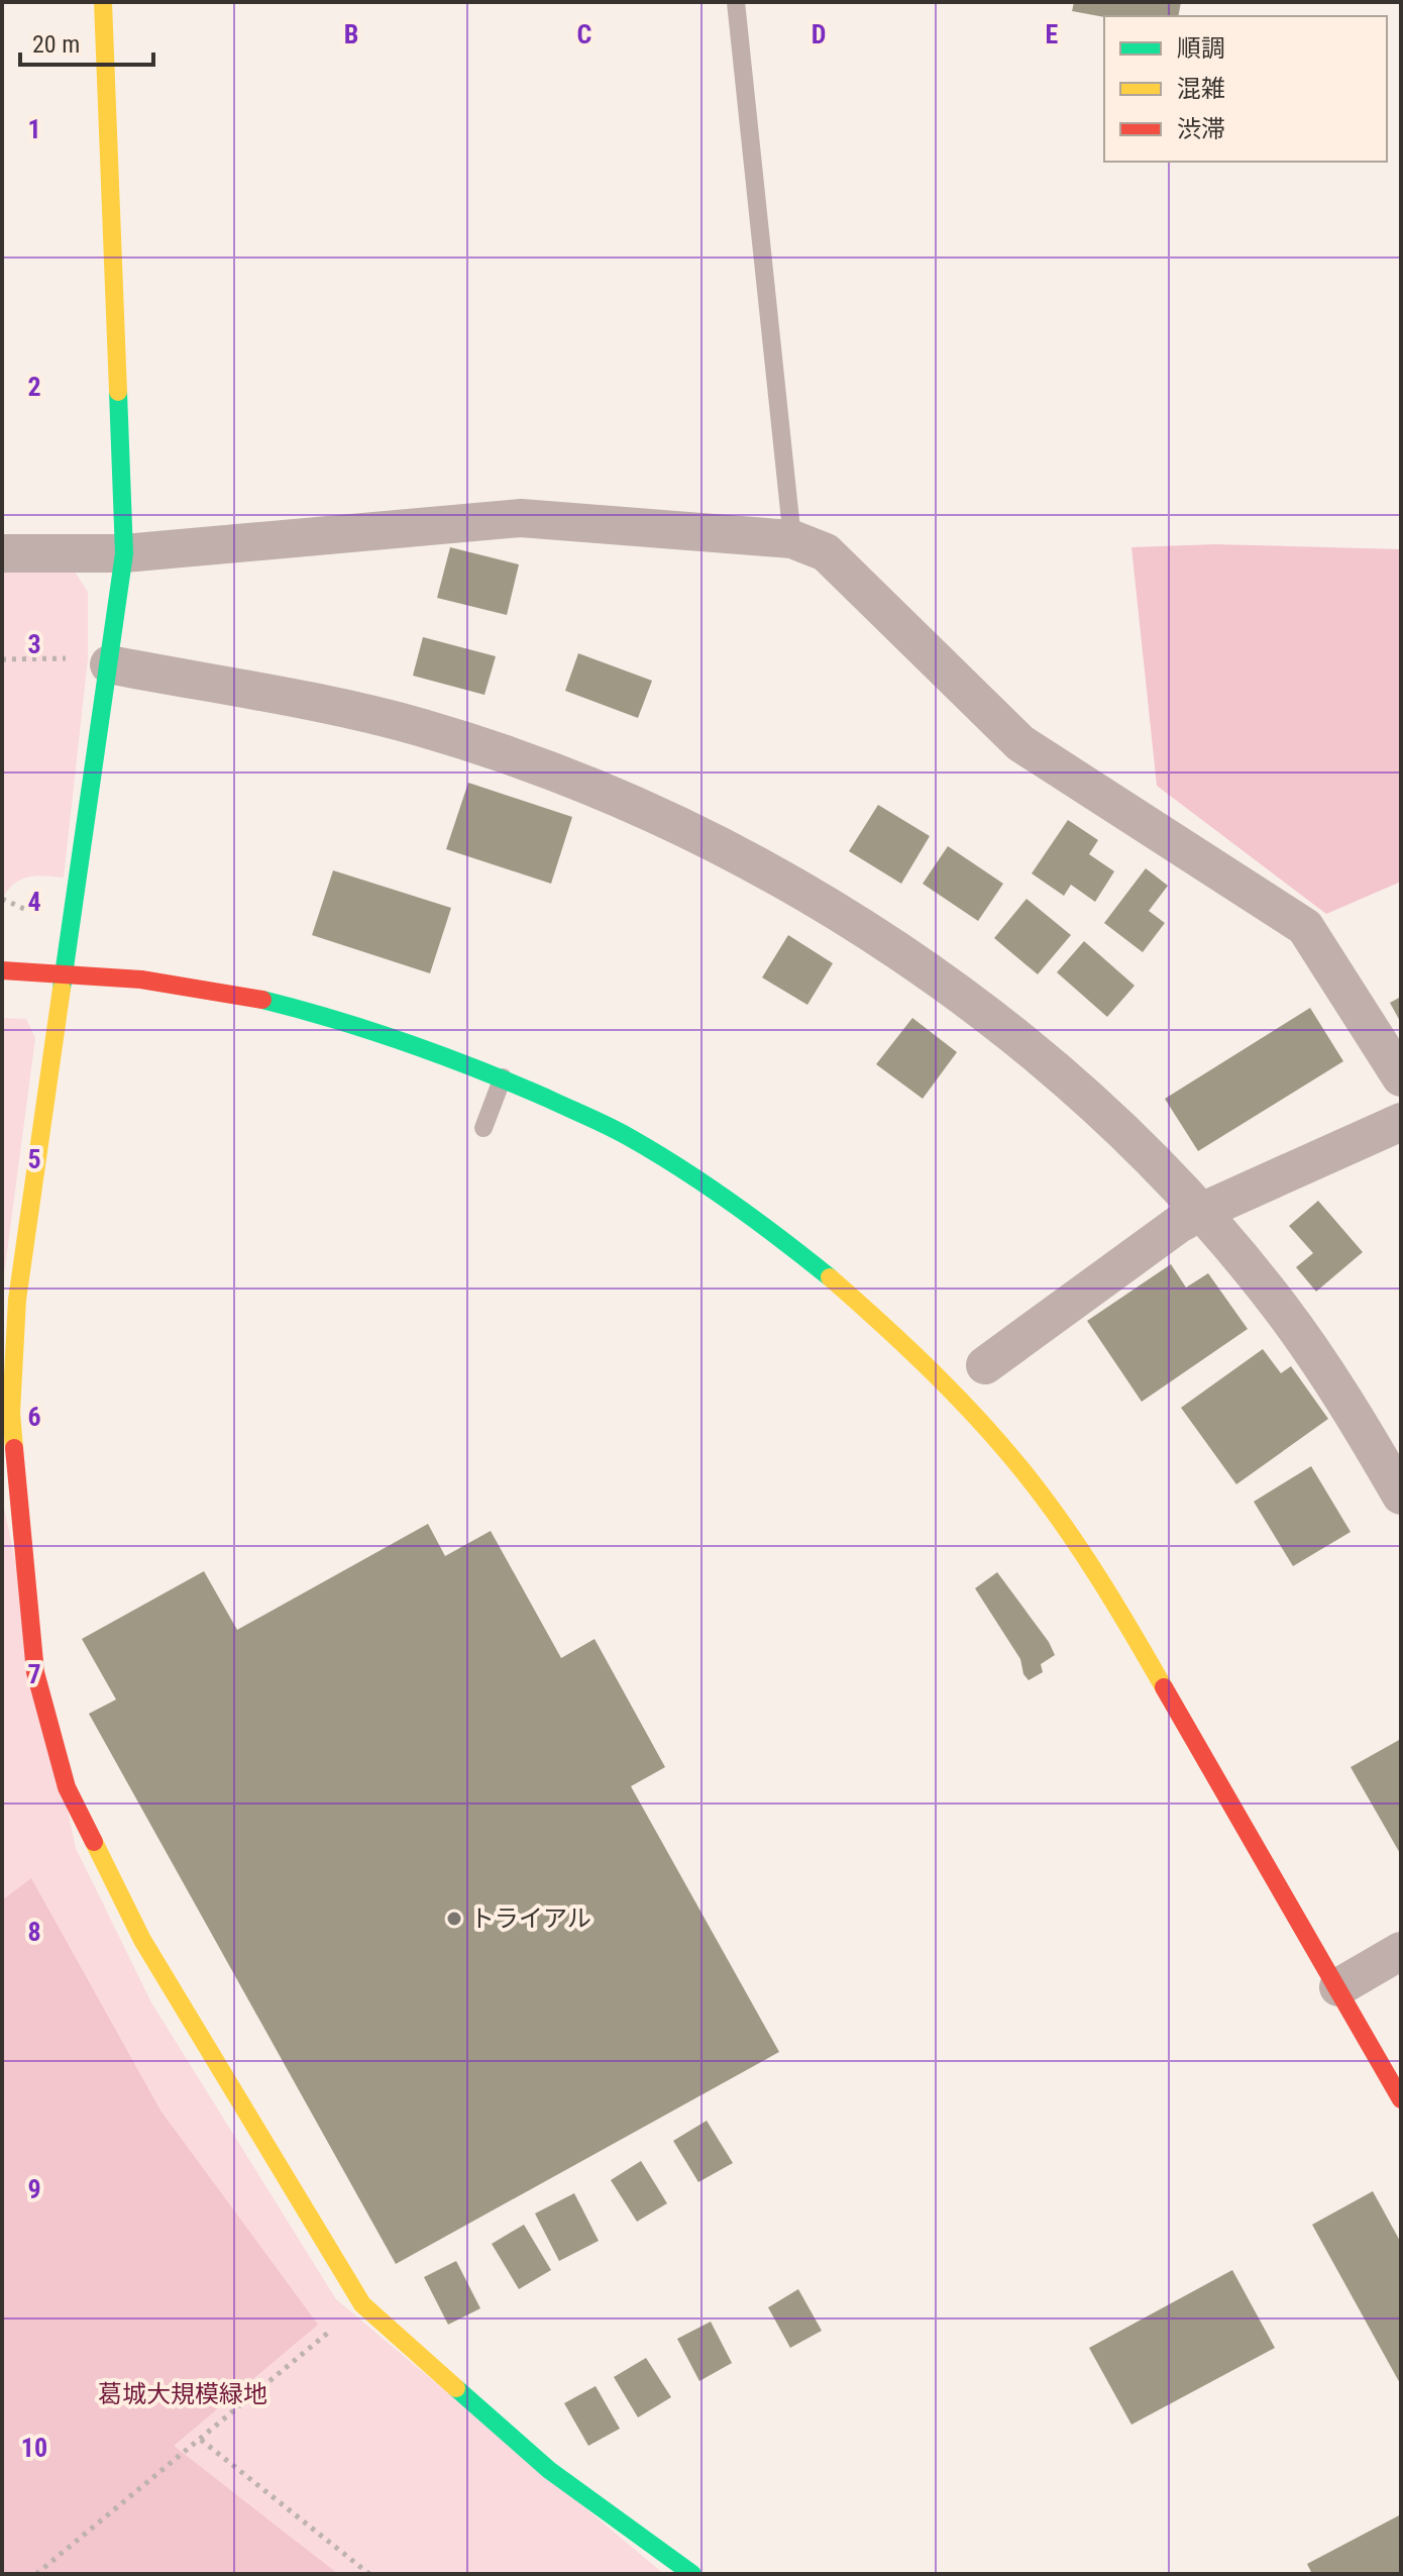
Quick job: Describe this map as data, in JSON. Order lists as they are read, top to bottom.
{
  "parks": ["葛城大規模緑地"],
  "places": ["トライアル"],
  "legend": ["順調", "混雑", "渋滞"],
  "scale_bar": "20 m",
  "grid": {
    "columns": [
      "B",
      "C",
      "D",
      "E"
    ],
    "rows": [
      "1",
      "2",
      "3",
      "4",
      "5",
      "6",
      "7",
      "8",
      "9",
      "10"
    ]
  }
}
